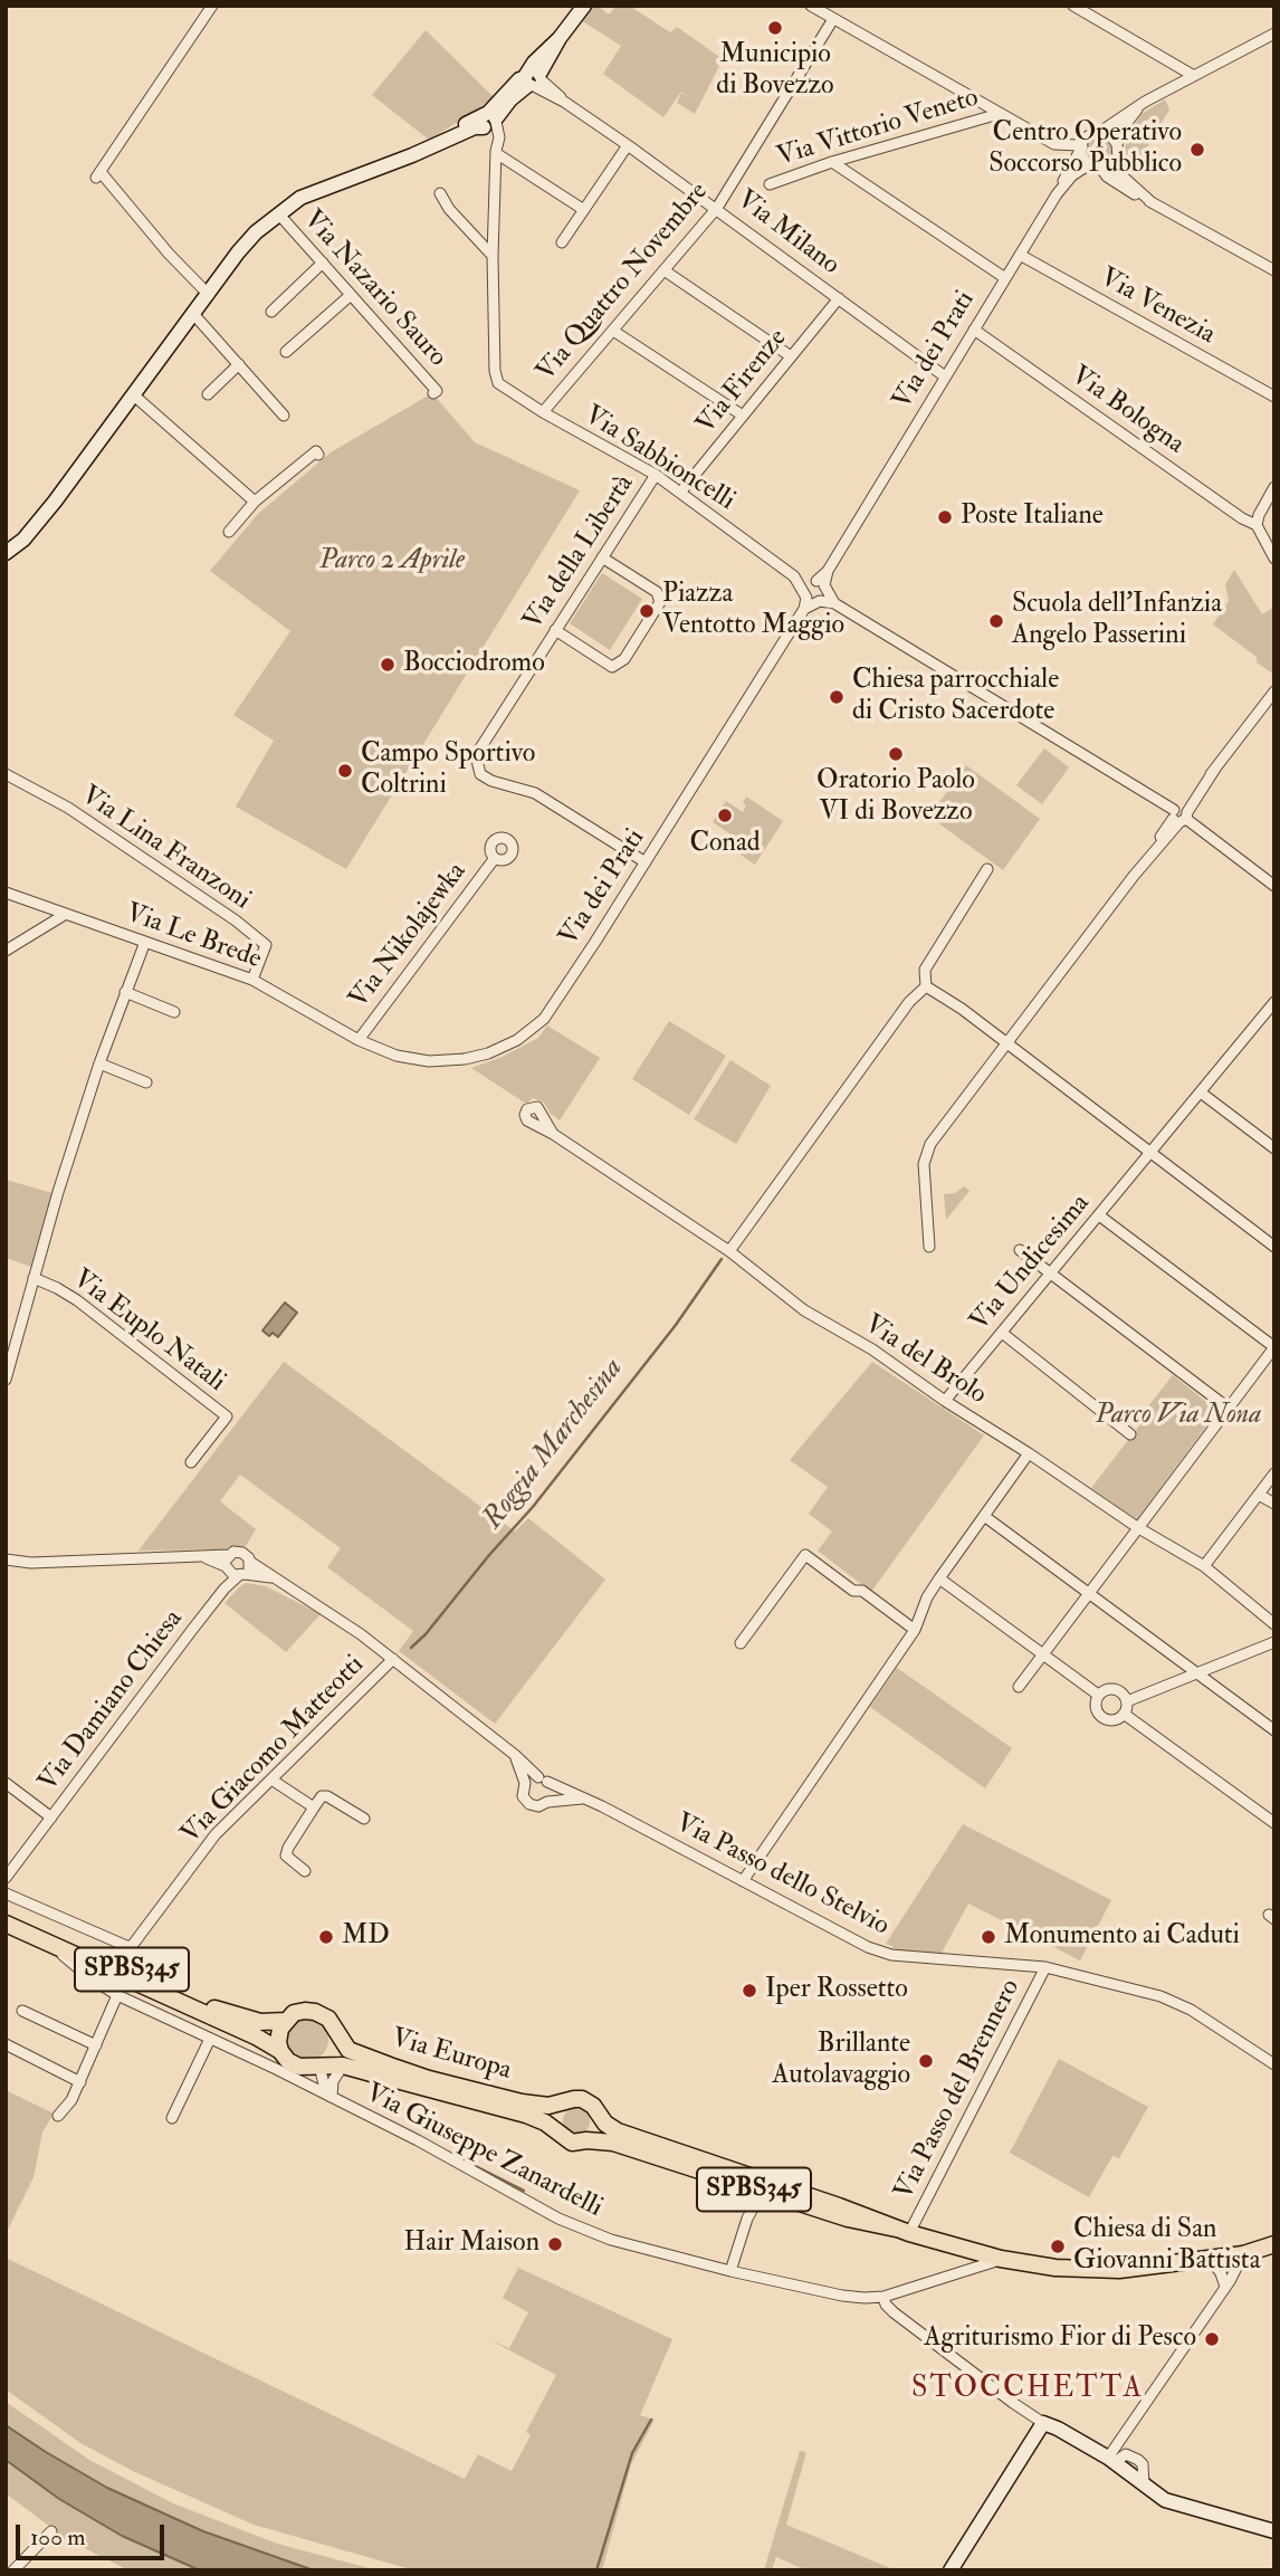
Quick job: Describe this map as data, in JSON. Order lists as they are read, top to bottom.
{
  "streets": {
    "main road": ["SPBS345", "Via Europa"],
    "street": [
      "Via Vittorio Veneto",
      "Via Milano",
      "Via Quattro Novembre",
      "Via Nazario Sauro",
      "Via Venezia",
      "Via dei Prati",
      "Via Firenze",
      "Via Bologna",
      "Via Sabbioncelli",
      "Via della Libertà",
      "Via Lina Franzoni",
      "Via Nikolajewka",
      "Via Le Brede",
      "Via Undicesima",
      "Via Euplo Natali",
      "Via del Brolo",
      "Via Damiano Chiesa",
      "Via Giacomo Matteotti",
      "Via Passo dello Stelvio",
      "Via Passo del Brennero",
      "Via Giuseppe Zanardelli"
    ]
  },
  "crossings": [
    ["Via Vittorio Veneto", "Via Quattro Novembre"],
    ["Via Vittorio Veneto", "Via dei Prati"],
    ["Via Milano", "Via Quattro Novembre"],
    ["Via Milano", "Via dei Prati"],
    ["Via Milano", "Via Firenze"],
    ["Via Quattro Novembre", "Via Sabbioncelli"],
    ["Via Venezia", "Via dei Prati"],
    ["Via dei Prati", "Via Bologna"],
    ["Via dei Prati", "Via Sabbioncelli"],
    ["Via dei Prati", "Via della Libertà"],
    ["Via dei Prati", "Via Nikolajewka"],
    ["Via dei Prati", "Via Le Brede"],
    ["Via Firenze", "Via Sabbioncelli"],
    ["Via Sabbioncelli", "Via della Libertà"],
    ["Via Lina Franzoni", "Via Le Brede"],
    ["Via Nikolajewka", "Via Le Brede"],
    ["Via Le Brede", "Via Euplo Natali"],
    ["Via Undicesima", "Via del Brolo"],
    ["Via Damiano Chiesa", "Via Passo dello Stelvio"],
    ["Via Giacomo Matteotti", "Via Passo dello Stelvio"],
    ["Via Passo dello Stelvio", "Via Passo del Brennero"],
    ["Via Europa", "Via Passo del Brennero"],
    ["Via Europa", "Via Giuseppe Zanardelli"]
  ],
  "districts": ["STOCCHETTA"],
  "water": ["Roggia Marchesina"],
  "parks": ["Parco 2 Aprile", "Parco Via Nona"],
  "places": [
    "Municipio di Bovezzo",
    "Centro Operativo Soccorso Pubblico",
    "Poste Italiane",
    "Piazza Ventotto Maggio",
    "Scuola dell'Infanzia Angelo Passerini",
    "Bocciodromo",
    "Chiesa parrocchiale di Cristo Sacerdote",
    "Oratorio Paolo VI di Bovezzo",
    "Campo Sportivo Coltrini",
    "Conad",
    "MD",
    "Monumento ai Caduti",
    "Iper Rossetto",
    "Brillante Autolavaggio",
    "Hair Maison",
    "Chiesa di San Giovanni Battista",
    "Agriturismo Fior di Pesco"
  ],
  "scale_bar": "100 m"
}
